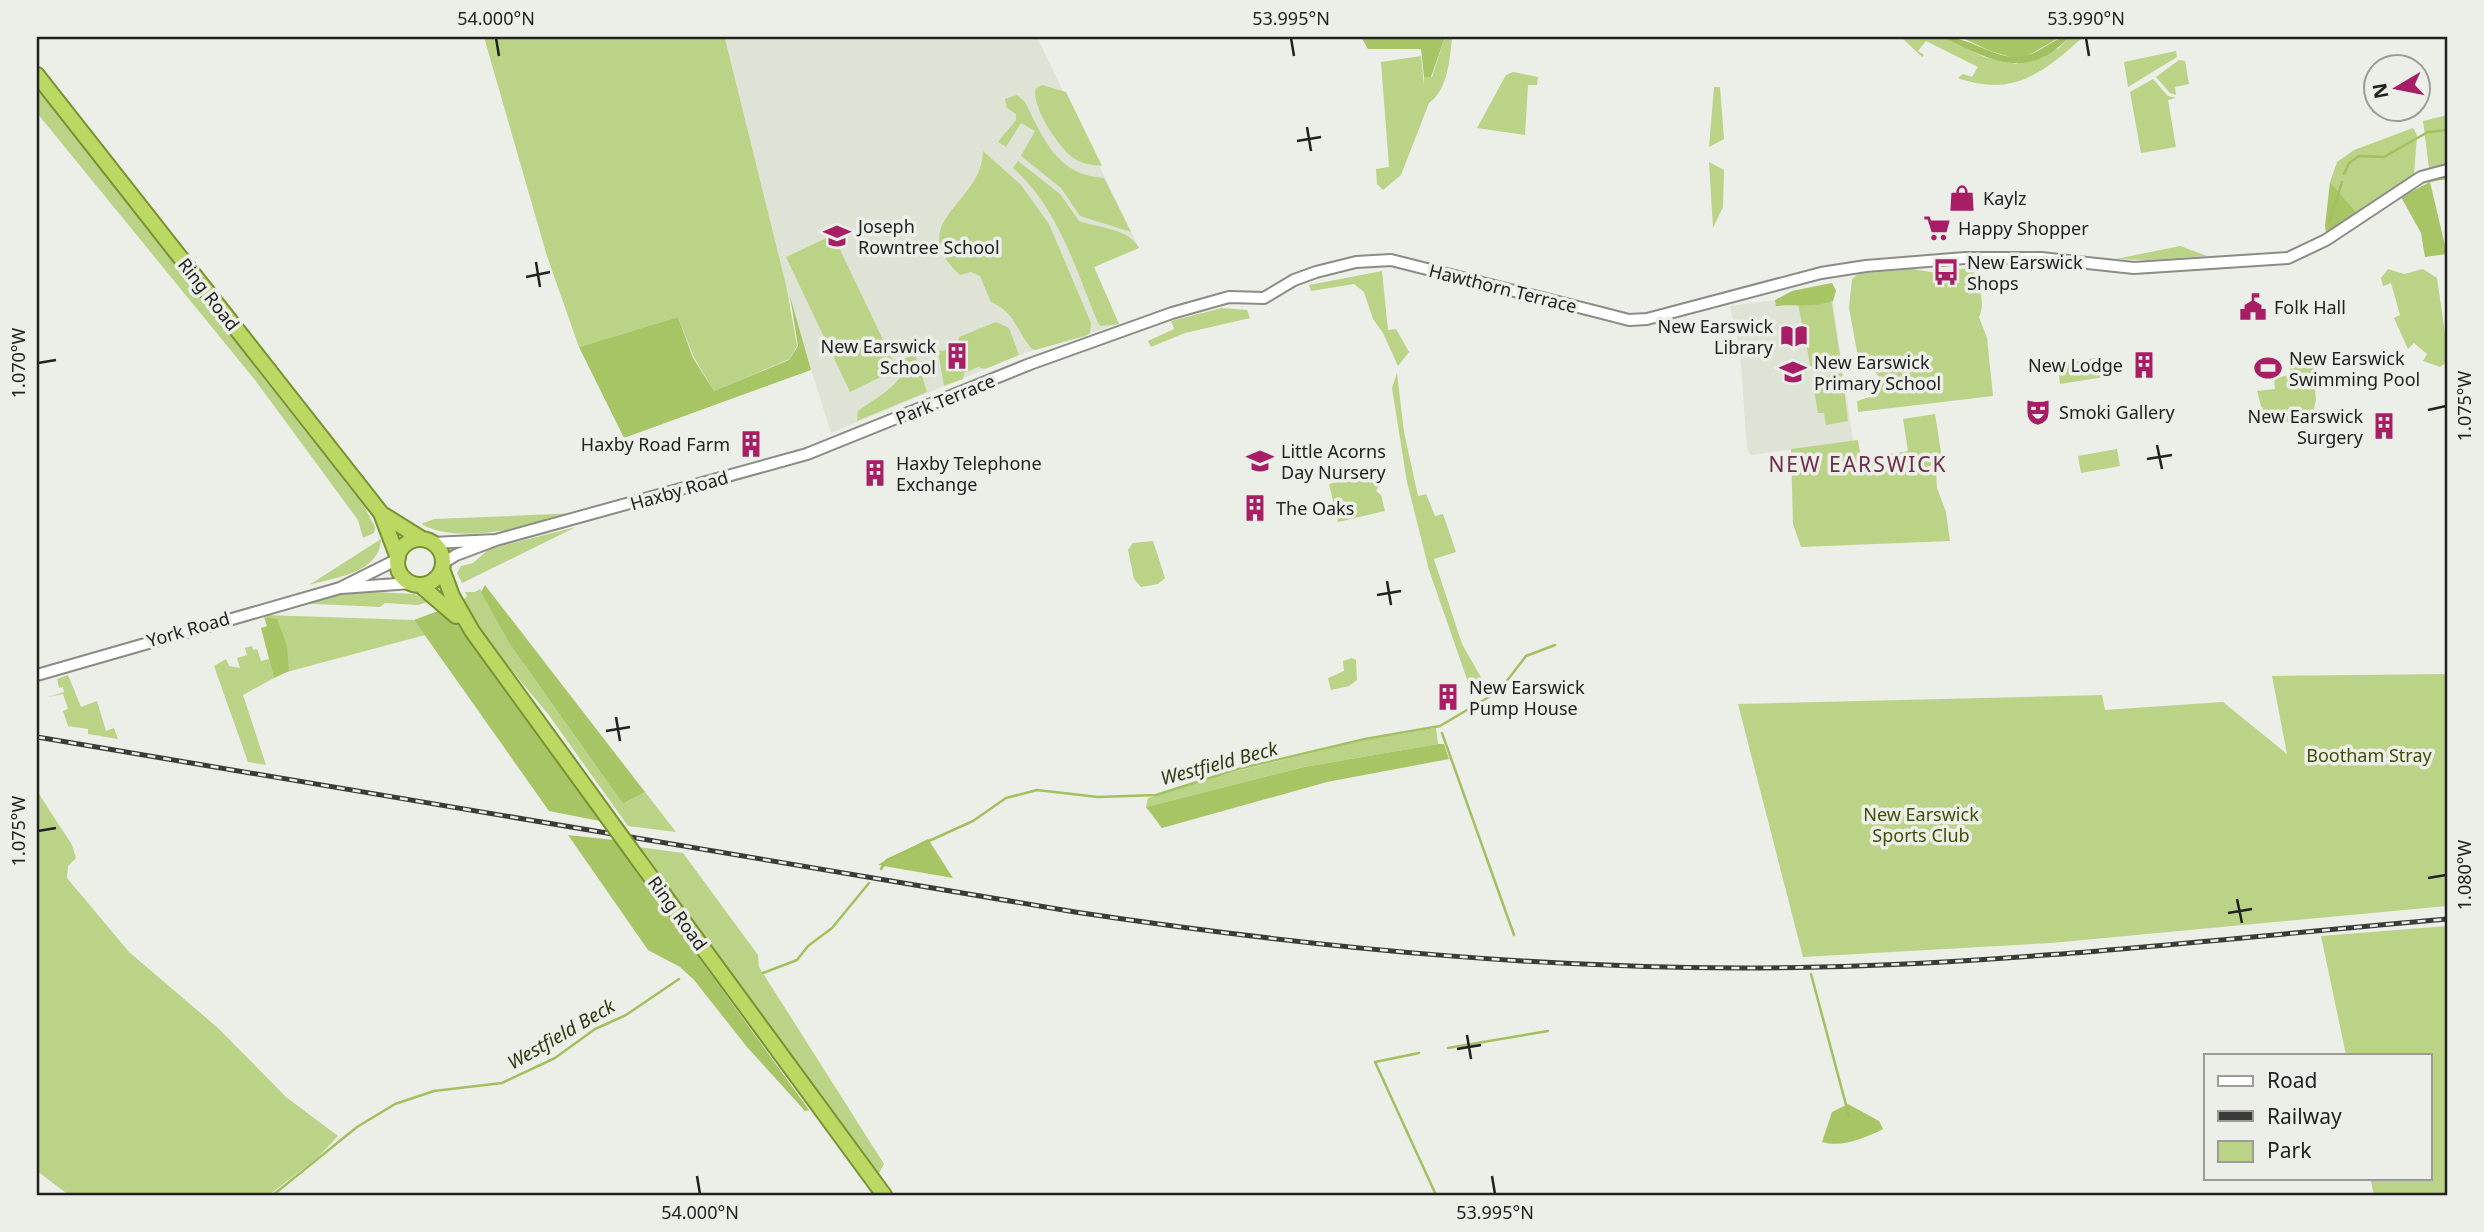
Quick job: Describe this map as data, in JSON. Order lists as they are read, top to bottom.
{
  "streets": {
    "highway": ["Ring Road"],
    "street": [
      "Hawthorn Terrace",
      "Park Terrace",
      "Haxby Road",
      "York Road"
    ]
  },
  "crossings": [
    ["Hawthorn Terrace", "Park Terrace"],
    ["Ring Road", "Haxby Road"],
    ["Ring Road", "York Road"],
    ["Park Terrace", "Haxby Road"],
    ["Haxby Road", "York Road"]
  ],
  "districts": ["NEW EARSWICK"],
  "water": ["Westfield Beck"],
  "parks": ["Bootham Stray", "New Earswick Sports Club"],
  "places": {
    "shop": ["Kaylz"],
    "supermarket": ["Happy Shopper"],
    "school or university": ["Joseph Rowntree School", "New Earswick Primary School", "Little Acorns Day Nursery"],
    "bus stop": ["New Earswick Shops"],
    "public building": ["Folk Hall"],
    "library": ["New Earswick Library"],
    "building": [
      "New Earswick School",
      "New Lodge",
      "New Earswick Surgery",
      "Haxby Road Farm",
      "Haxby Telephone Exchange",
      "The Oaks",
      "New Earswick Pump House"
    ],
    "sports": ["New Earswick Swimming Pool"],
    "theatre": ["Smoki Gallery"]
  },
  "legend": ["Road", "Railway", "Park"],
  "north": "left",
  "coordinates": [
    "54.000°N",
    "53.995°N",
    "53.990°N",
    "1.070°W",
    "1.075°W",
    "1.080°W"
  ]
}
